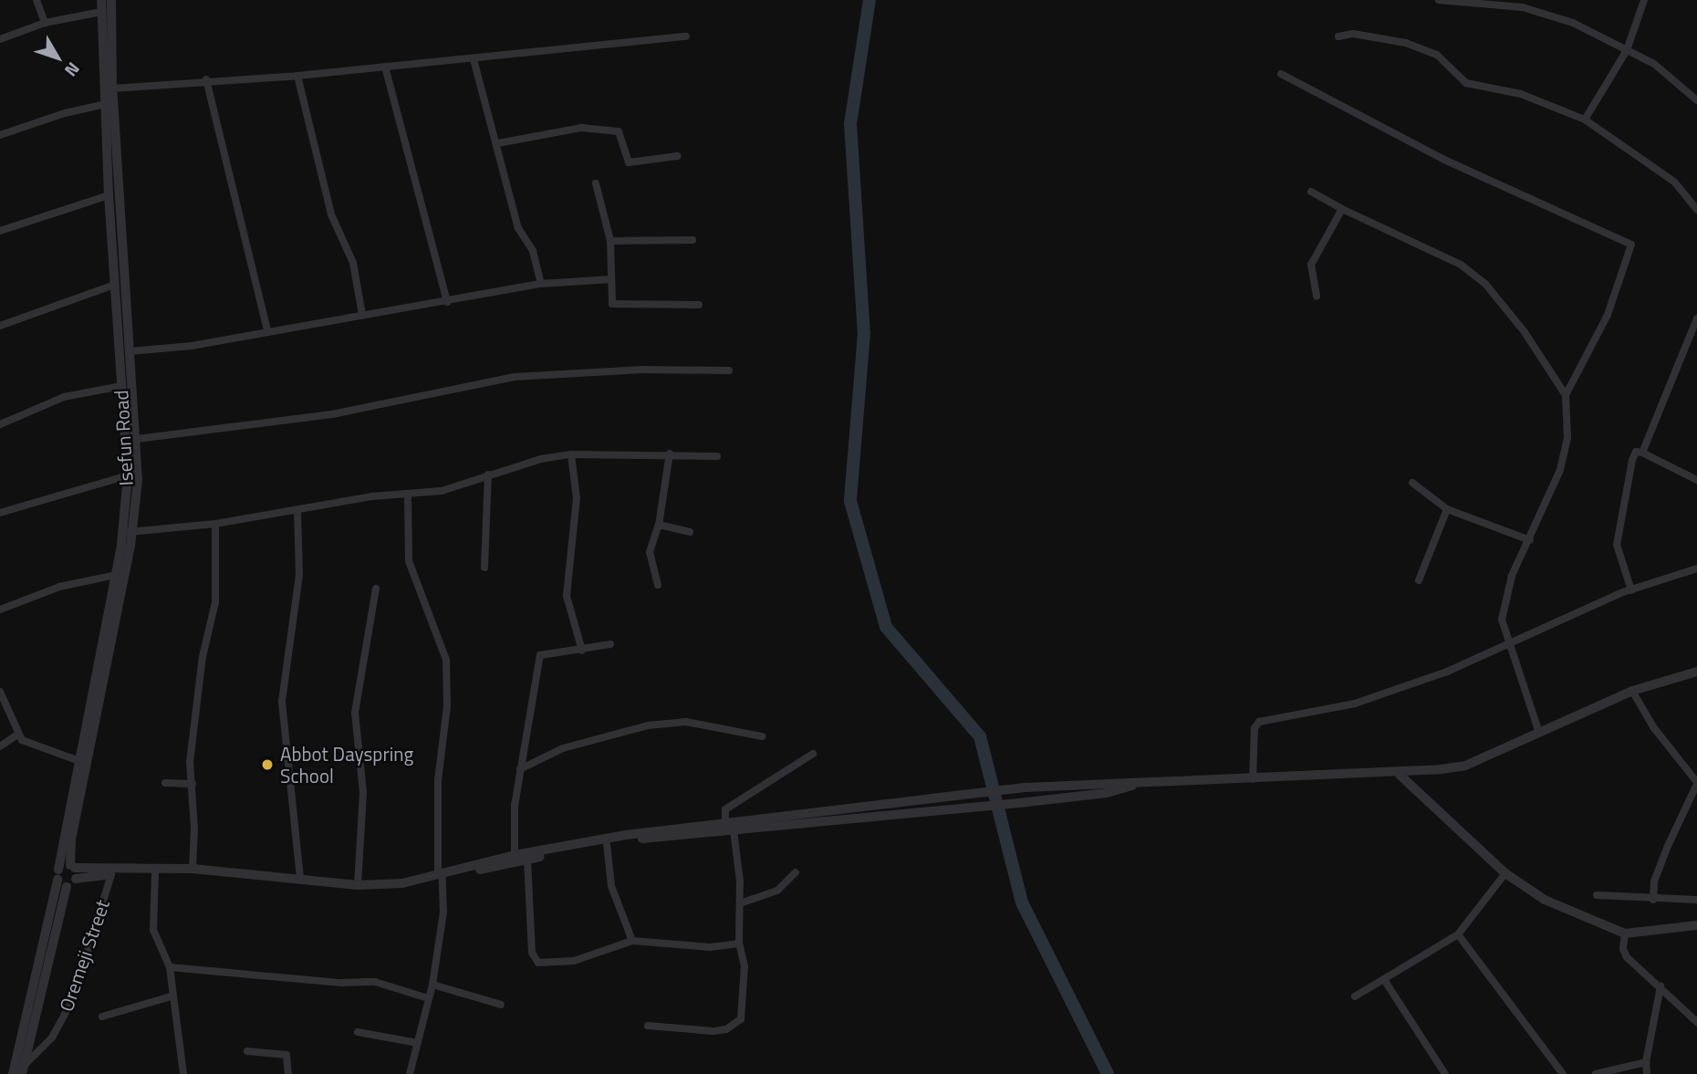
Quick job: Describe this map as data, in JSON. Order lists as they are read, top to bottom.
{
  "streets": {
    "street": ["Isefun Road", "Oremeji Street"]
  },
  "places": ["Abbot Dayspring School"],
  "north": "bottom right"
}
